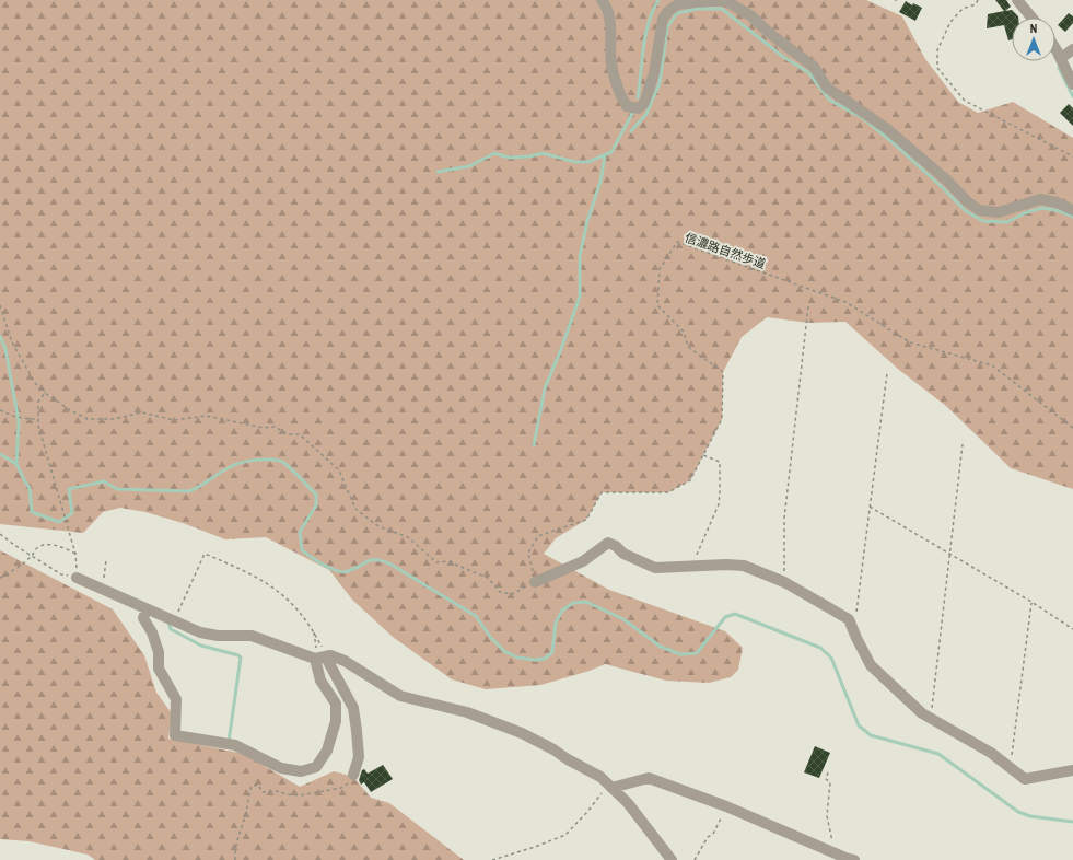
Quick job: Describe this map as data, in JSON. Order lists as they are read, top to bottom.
{
  "streets": {
    "path": ["信濃路自然歩道"]
  },
  "north": "top"
}
